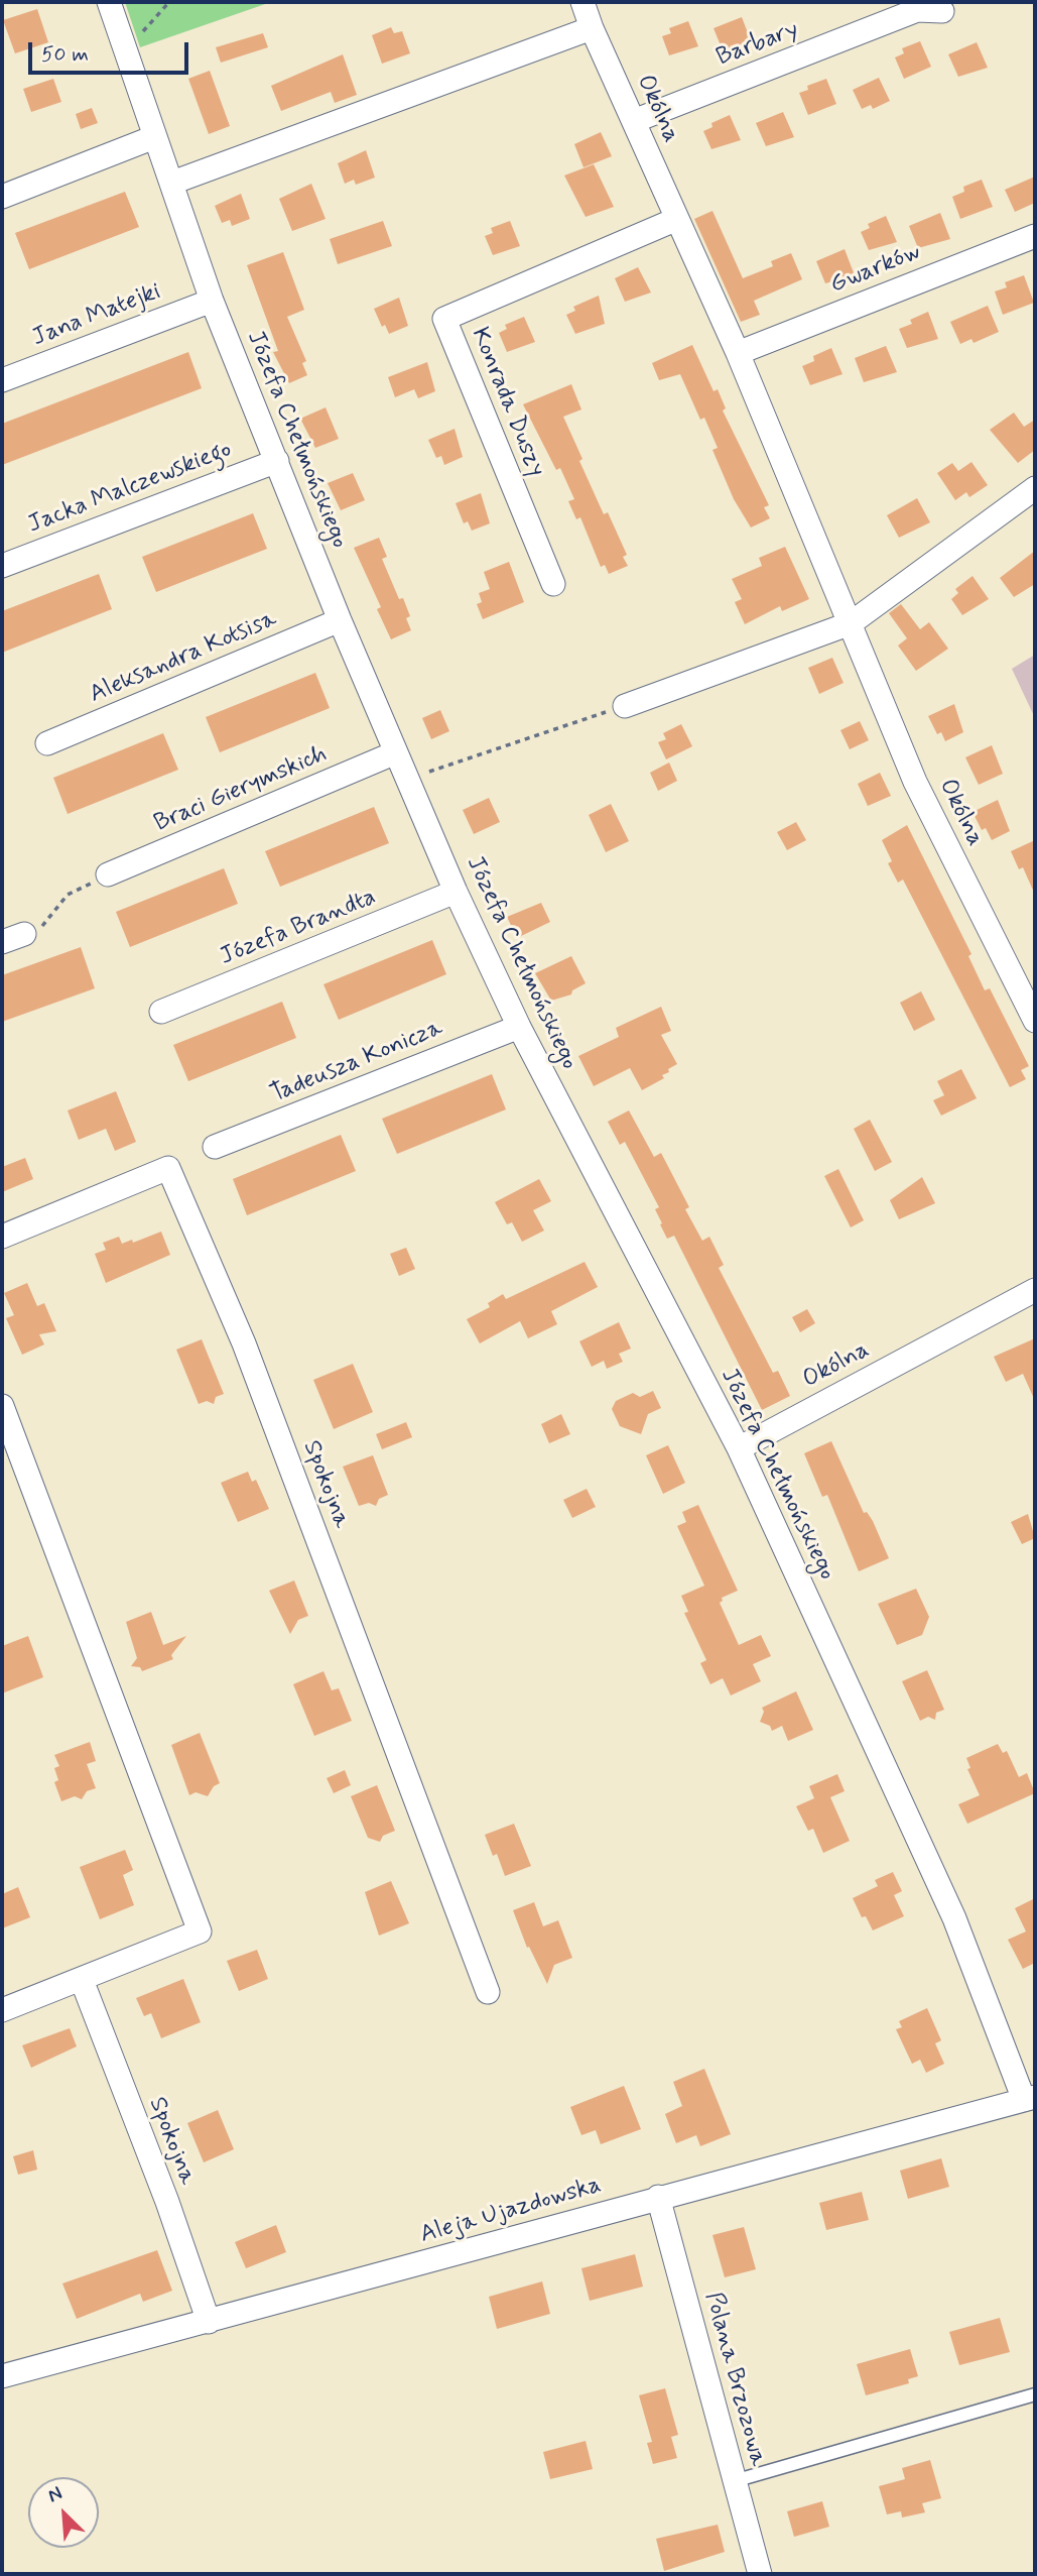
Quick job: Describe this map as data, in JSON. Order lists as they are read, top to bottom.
{
  "streets": {
    "street": [
      "Barbary",
      "Okólna",
      "Gwarków",
      "Jana Matejki",
      "Konrada Duszy",
      "Józefa Chełmońskiego",
      "Jacka Malczewskiego",
      "Aleksandra Kotsisa",
      "Braci Gierymskich",
      "Józefa Brandta",
      "Tadeusza Konicza",
      "Spokojna",
      "Aleja Ujazdowska",
      "Polana Brzozowa"
    ]
  },
  "crossings": [
    ["Barbary", "Okólna"],
    ["Okólna", "Gwarków"],
    ["Okólna", "Konrada Duszy"],
    ["Okólna", "Józefa Chełmońskiego"],
    ["Jana Matejki", "Józefa Chełmońskiego"],
    ["Józefa Chełmońskiego", "Jacka Malczewskiego"],
    ["Józefa Chełmońskiego", "Aleksandra Kotsisa"],
    ["Józefa Chełmońskiego", "Braci Gierymskich"],
    ["Józefa Chełmońskiego", "Józefa Brandta"],
    ["Józefa Chełmońskiego", "Tadeusza Konicza"],
    ["Józefa Chełmońskiego", "Aleja Ujazdowska"],
    ["Spokojna", "Aleja Ujazdowska"],
    ["Aleja Ujazdowska", "Polana Brzozowa"]
  ],
  "scale_bar": "50 m",
  "north": "top left"
}
